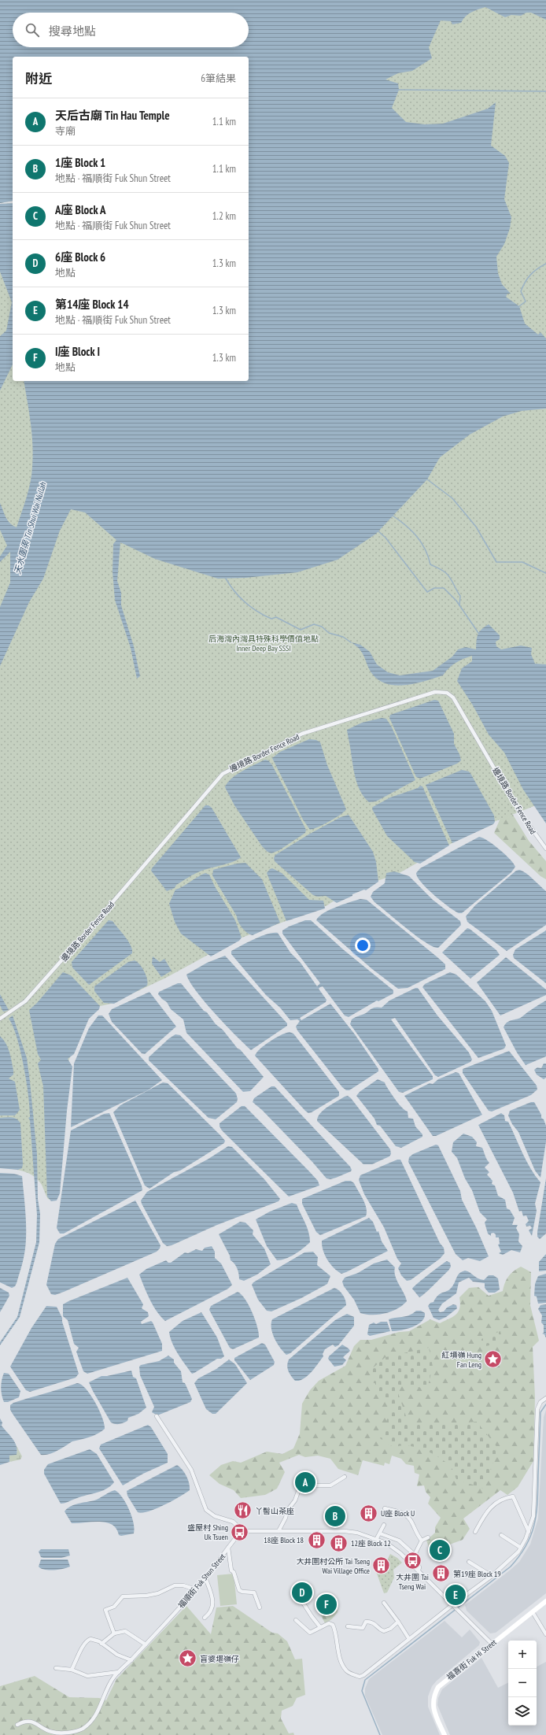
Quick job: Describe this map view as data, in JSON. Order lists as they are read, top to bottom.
{
  "streets": {
    "street": ["邊境路 Border Fence Road", "福順街 Fuk Shun Street", "福喜街 Fuk Hi Street"]
  },
  "water": ["天水圍渠 Tin Shui Wai Nullah"],
  "parks": ["后海灣內灣具特殊科學價值地點 Inner Deep Bay SSSI"],
  "places": {
    "place": ["紅墳嶺 Hung Fan Leng", "盲婆堪嶺仔"],
    "restaurant": ["丫髻山茶座"],
    "building": [
      "U座 Block U",
      "18座 Block 18",
      "12座 Block 12",
      "大井圍村公所 Tai Tseng Wai Village Office",
      "第19座 Block 19"
    ],
    "bus stop": ["盛屋村 Shing Uk Tsuen", "大井圍 Tai Tseng Wai"]
  },
  "page": {
    "search": "搜尋地點",
    "heading": ["附近", "6筆結果"],
    "list": [
      {
        "mark": "A",
        "name": "天后古廟 Tin Hau Temple",
        "note": "寺廟",
        "value": "1.1 km"
      },
      {
        "mark": "B",
        "name": "1座 Block 1",
        "note": "地點 · 福順街 Fuk Shun Street",
        "value": "1.1 km"
      },
      {
        "mark": "C",
        "name": "A座 Block A",
        "note": "地點 · 福順街 Fuk Shun Street",
        "value": "1.2 km"
      },
      {
        "mark": "D",
        "name": "6座 Block 6",
        "note": "地點",
        "value": "1.3 km"
      },
      {
        "mark": "E",
        "name": "第14座 Block 14",
        "note": "地點 · 福順街 Fuk Shun Street",
        "value": "1.3 km"
      },
      {
        "mark": "F",
        "name": "I座 Block I",
        "note": "地點",
        "value": "1.3 km"
      }
    ],
    "pins": [
      "A",
      "B",
      "C",
      "D",
      "E",
      "F"
    ],
    "map_buttons": ["+", "−"]
  }
}
